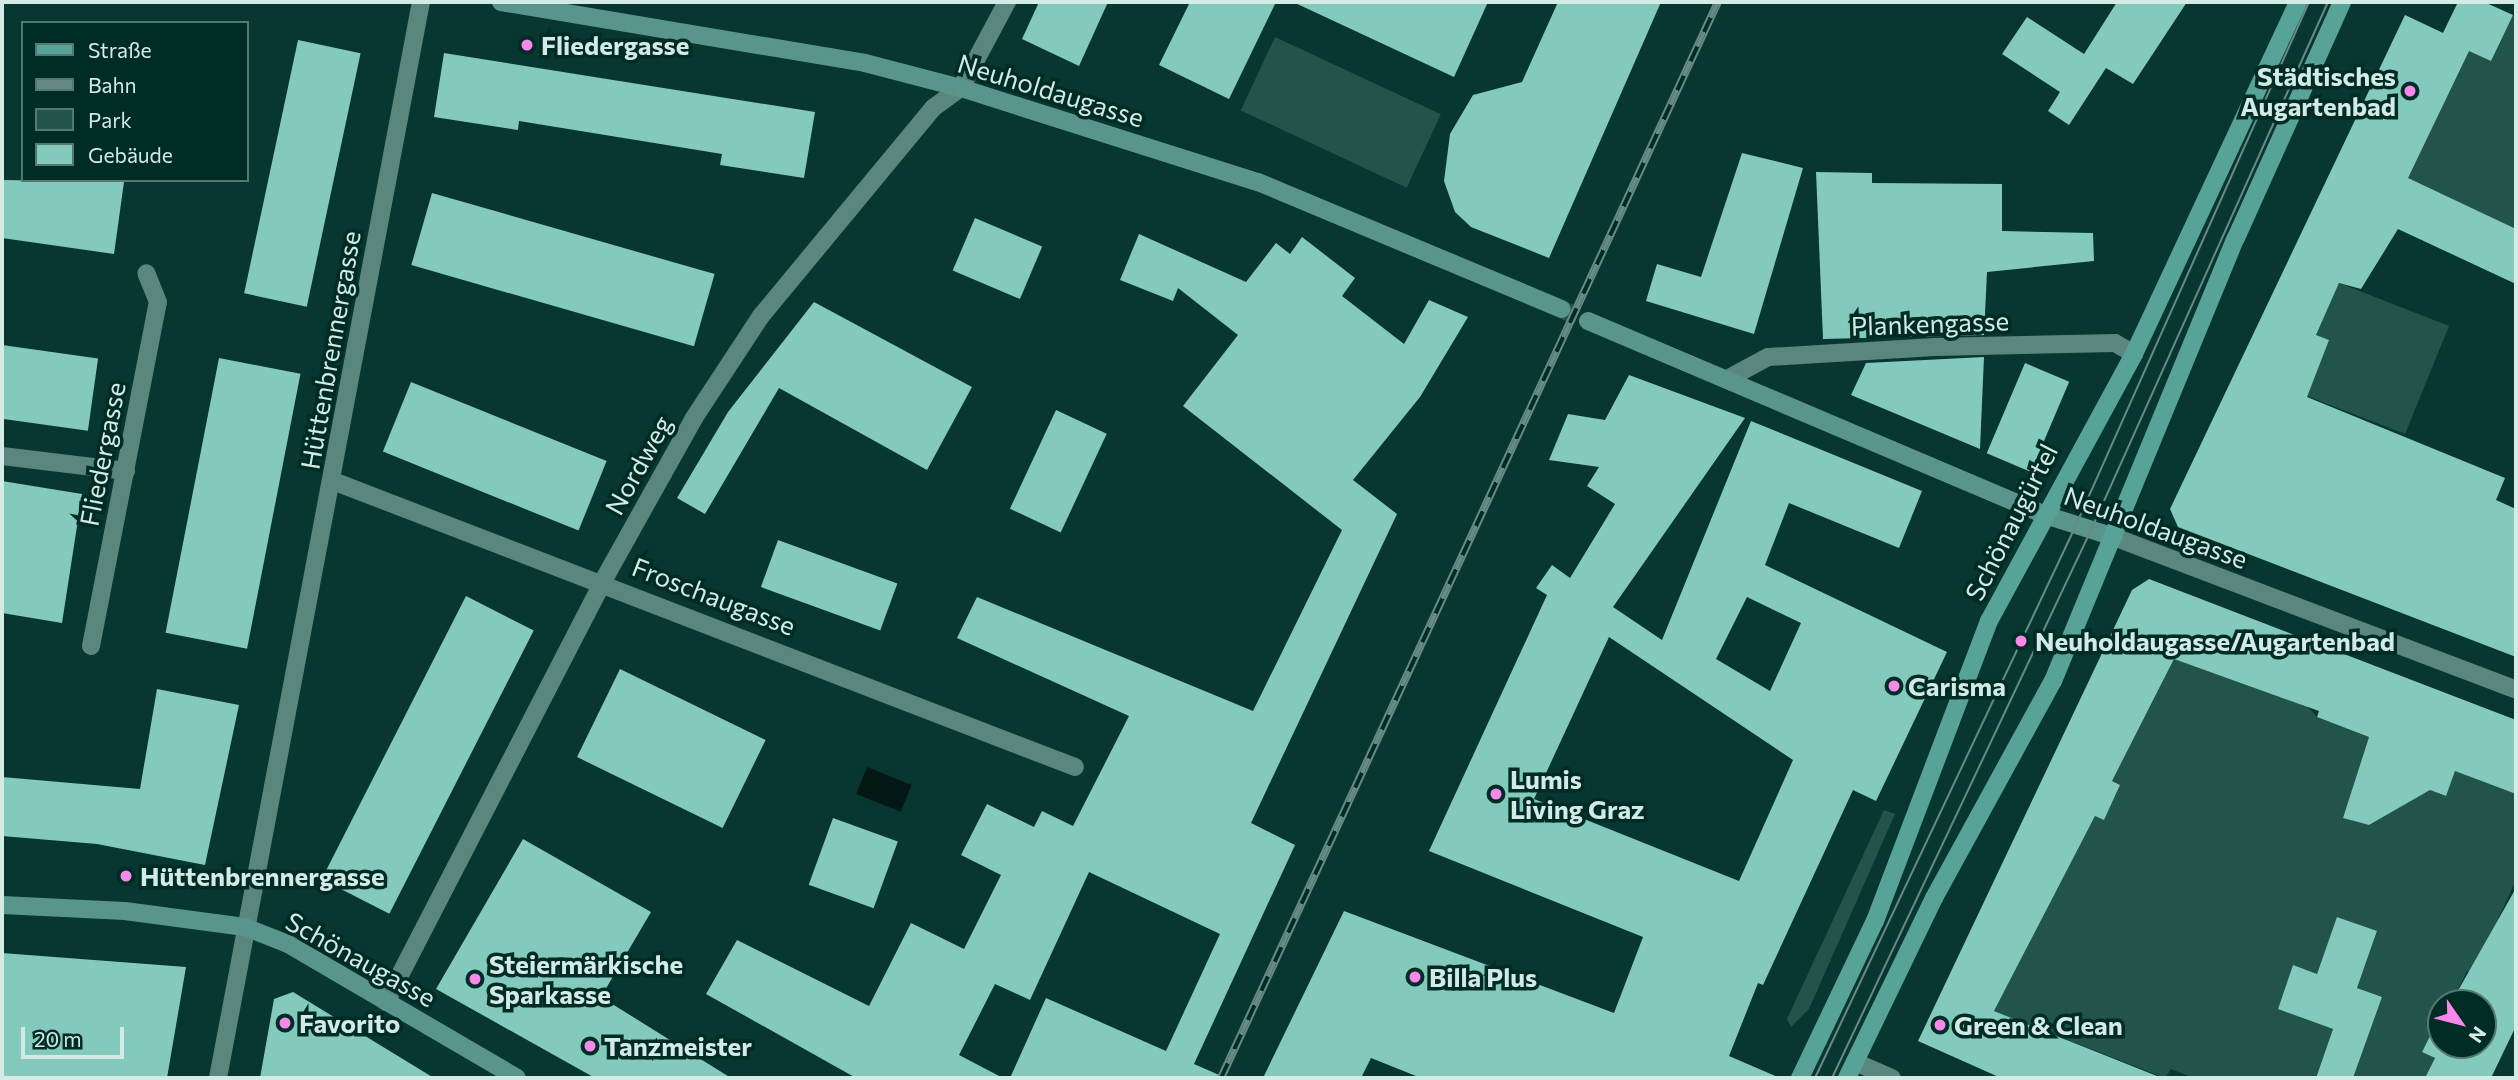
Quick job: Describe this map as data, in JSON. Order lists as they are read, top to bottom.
{
  "streets": {
    "main road": ["Schönaugürtel"],
    "street": [
      "Neuholdaugasse",
      "Plankengasse",
      "Hüttenbrennergasse",
      "Fliedergasse",
      "Nordweg",
      "Froschaugasse",
      "Schönaugasse"
    ]
  },
  "crossings": [
    ["Neuholdaugasse", "Plankengasse"],
    ["Neuholdaugasse", "Nordweg"],
    ["Neuholdaugasse", "Schönaugürtel"],
    ["Plankengasse", "Schönaugürtel"],
    ["Hüttenbrennergasse", "Froschaugasse"],
    ["Hüttenbrennergasse", "Schönaugasse"],
    ["Nordweg", "Froschaugasse"],
    ["Nordweg", "Schönaugasse"]
  ],
  "places": [
    "Fliedergasse",
    "Städtisches Augartenbad",
    "Neuholdaugasse/Augartenbad",
    "Carisma",
    "Lumis Living Graz",
    "Hüttenbrennergasse",
    "Billa Plus",
    "Steiermärkische Sparkasse",
    "Favorito",
    "Green & Clean",
    "Tanzmeister"
  ],
  "legend": [
    "Straße",
    "Bahn",
    "Park",
    "Gebäude"
  ],
  "scale_bar": "20 m",
  "north": "bottom right"
}
